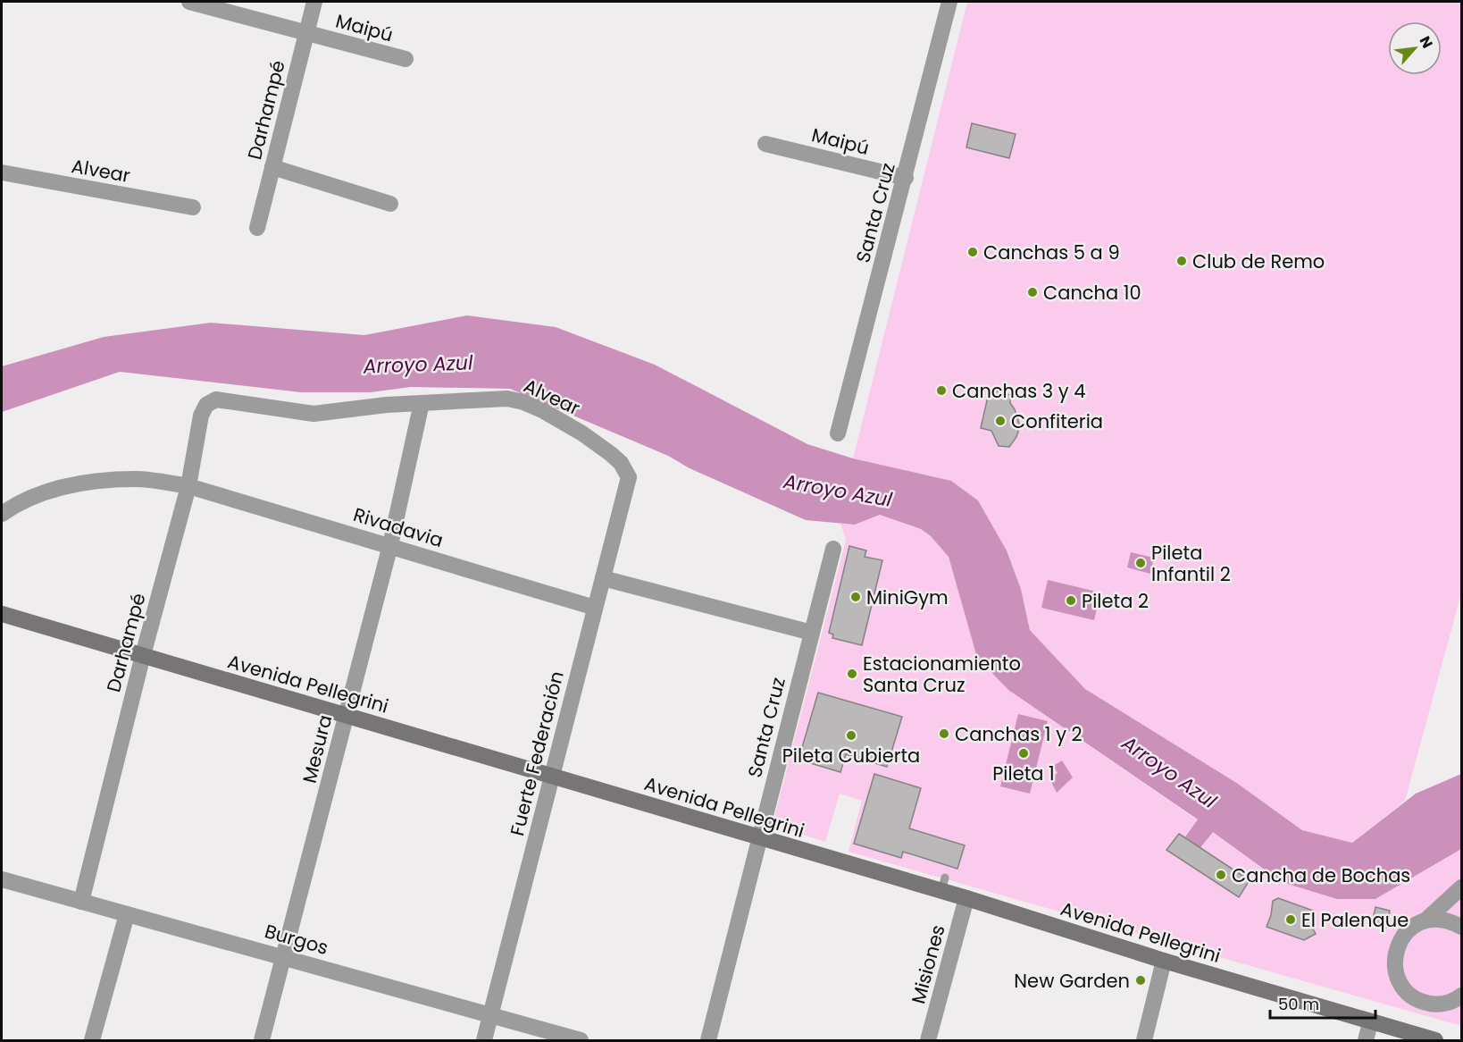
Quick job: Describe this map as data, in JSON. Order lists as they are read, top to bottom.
{
  "streets": {
    "main road": ["Avenida Pellegrini"],
    "street": [
      "Maipú",
      "Darhampé",
      "Alvear",
      "Santa Cruz",
      "Rivadavia",
      "Mesura",
      "Fuerte Federación",
      "Burgos",
      "Misiones"
    ]
  },
  "crossings": [
    ["Maipú", "Darhampé"],
    ["Maipú", "Santa Cruz"],
    ["Darhampé", "Alvear"],
    ["Darhampé", "Rivadavia"],
    ["Darhampé", "Avenida Pellegrini"],
    ["Darhampé", "Burgos"],
    ["Alvear", "Mesura"],
    ["Alvear", "Fuerte Federación"],
    ["Santa Cruz", "Avenida Pellegrini"],
    ["Rivadavia", "Mesura"],
    ["Rivadavia", "Fuerte Federación"],
    ["Avenida Pellegrini", "Mesura"],
    ["Avenida Pellegrini", "Fuerte Federación"],
    ["Avenida Pellegrini", "Misiones"],
    ["Mesura", "Burgos"],
    ["Fuerte Federación", "Burgos"]
  ],
  "water": ["Arroyo Azul"],
  "places": [
    "Canchas 5 a 9",
    "Club de Remo",
    "Cancha 10",
    "Canchas 3 y 4",
    "Confiteria",
    "Pileta Infantil 2",
    "MiniGym",
    "Pileta 2",
    "Estacionamiento Santa Cruz",
    "Canchas 1 y 2",
    "Pileta Cubierta",
    "Pileta 1",
    "Cancha de Bochas",
    "El Palenque",
    "New Garden"
  ],
  "scale_bar": "50 m",
  "north": "top right"
}
